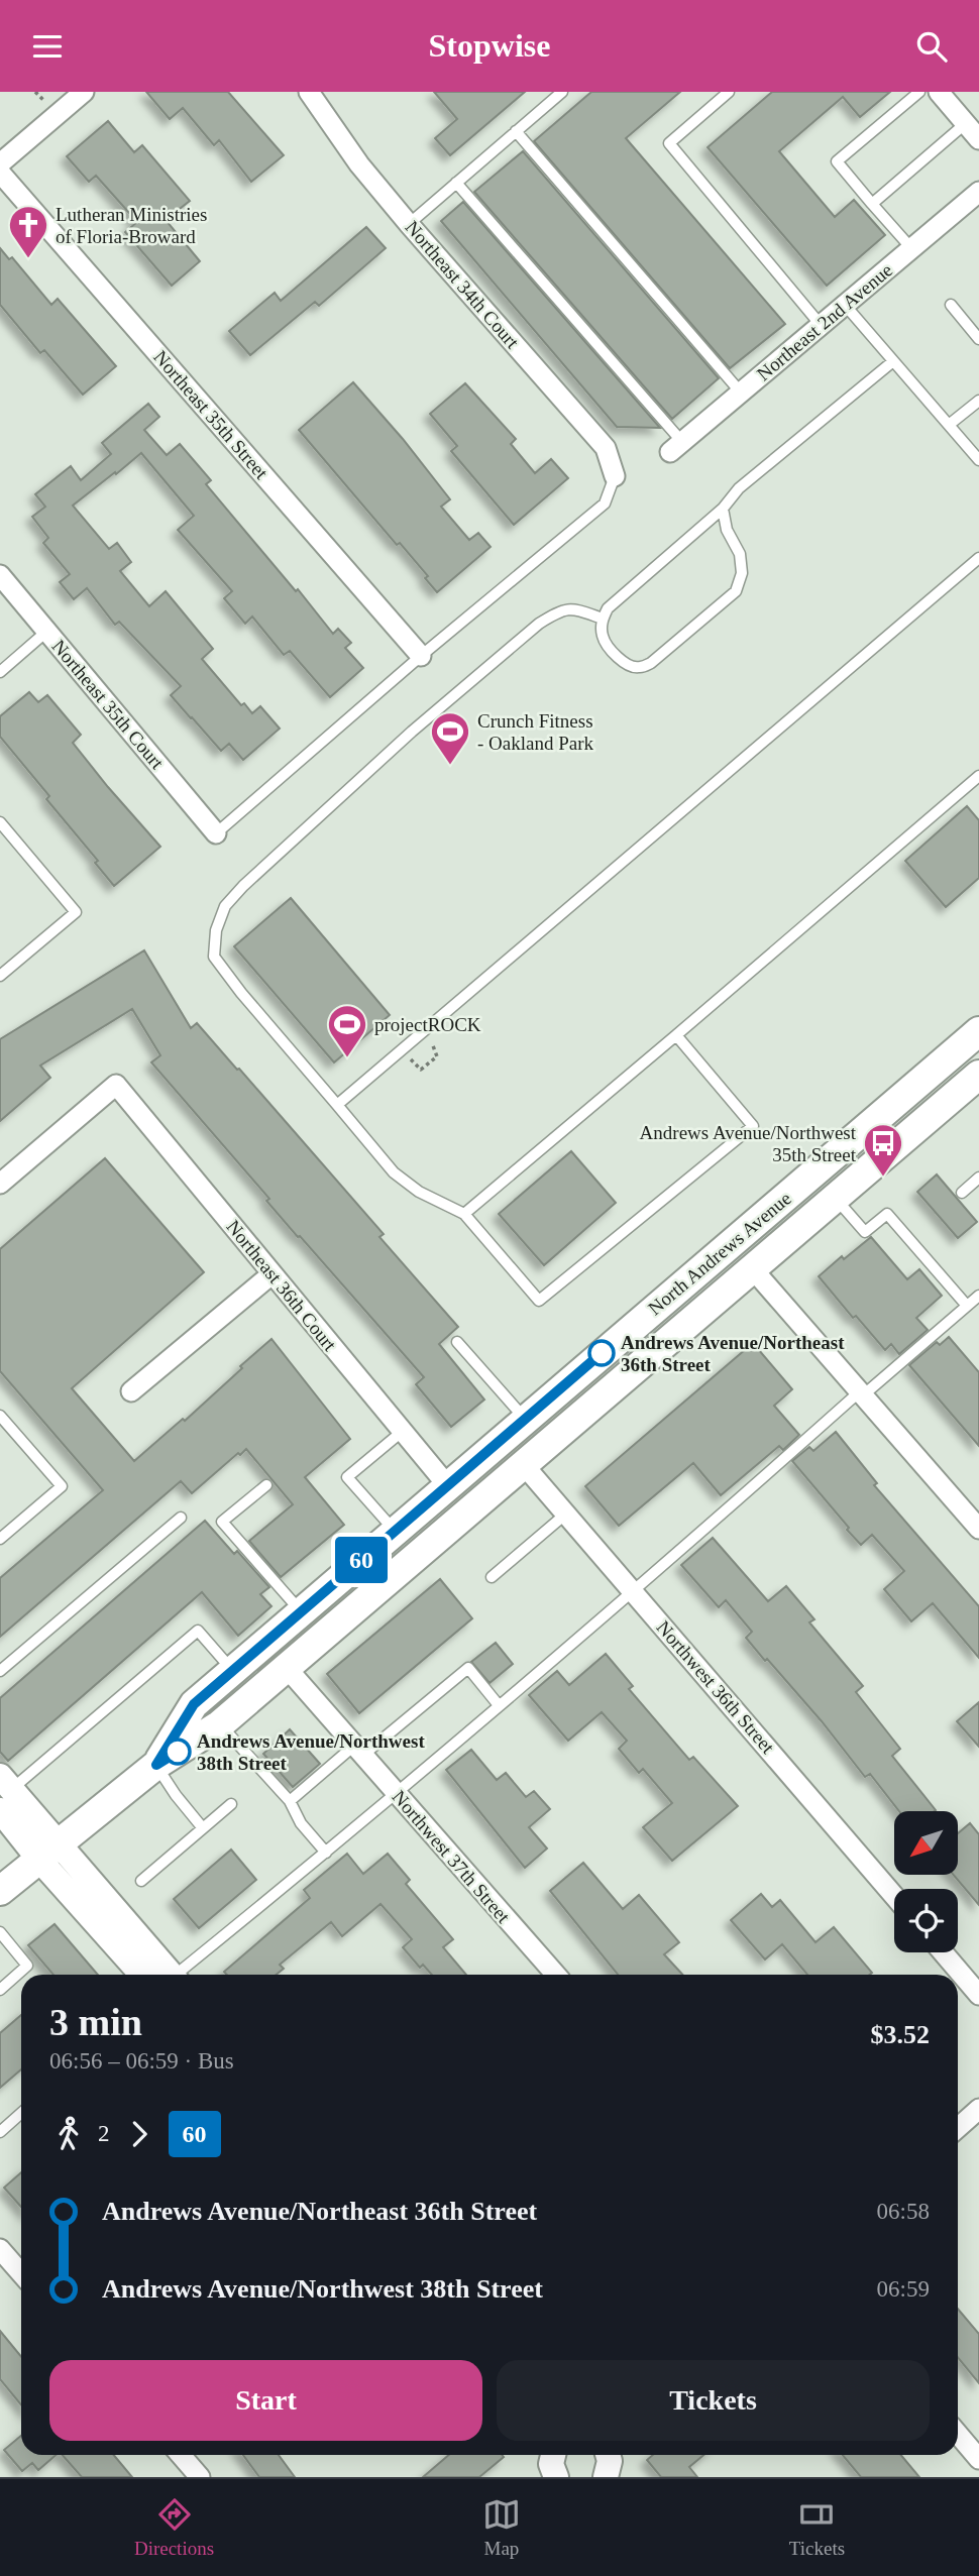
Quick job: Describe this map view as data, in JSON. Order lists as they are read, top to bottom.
{
  "streets": {
    "main road": ["North Andrews Avenue"],
    "street": [
      "Northeast 34th Court",
      "Northeast 2nd Avenue",
      "Northeast 35th Street",
      "Northeast 35th Court",
      "Northeast 36th Court",
      "Northwest 36th Street",
      "Northwest 37th Street"
    ]
  },
  "crossings": [
    ["North Andrews Avenue", "Northeast 36th Court"],
    ["North Andrews Avenue", "Northwest 36th Street"],
    ["North Andrews Avenue", "Northwest 37th Street"]
  ],
  "places": {
    "church": ["Lutheran Ministries of Floria-Broward"],
    "sports": ["Crunch Fitness - Oakland Park", "projectROCK"],
    "bus stop": ["Andrews Avenue/Northwest 35th Street"],
    "other": ["Andrews Avenue/Northeast 36th Street", "Andrews Avenue/Northwest 38th Street"]
  },
  "lines": ["bus line 60"],
  "north": "bottom left",
  "page": {
    "header": "Stopwise",
    "on_map": "60",
    "heading": ["3 min", "06:56 – 06:59 · Bus", "$3.52"],
    "legs": ["2", "60"],
    "list": [
      {
        "name": "Andrews Avenue/Northeast 36th Street",
        "value": "06:58"
      },
      {
        "name": "Andrews Avenue/Northwest 38th Street",
        "value": "06:59"
      }
    ],
    "buttons": ["Start", "Tickets"],
    "tabs": ["Directions", "Map", "Tickets"]
  }
}
